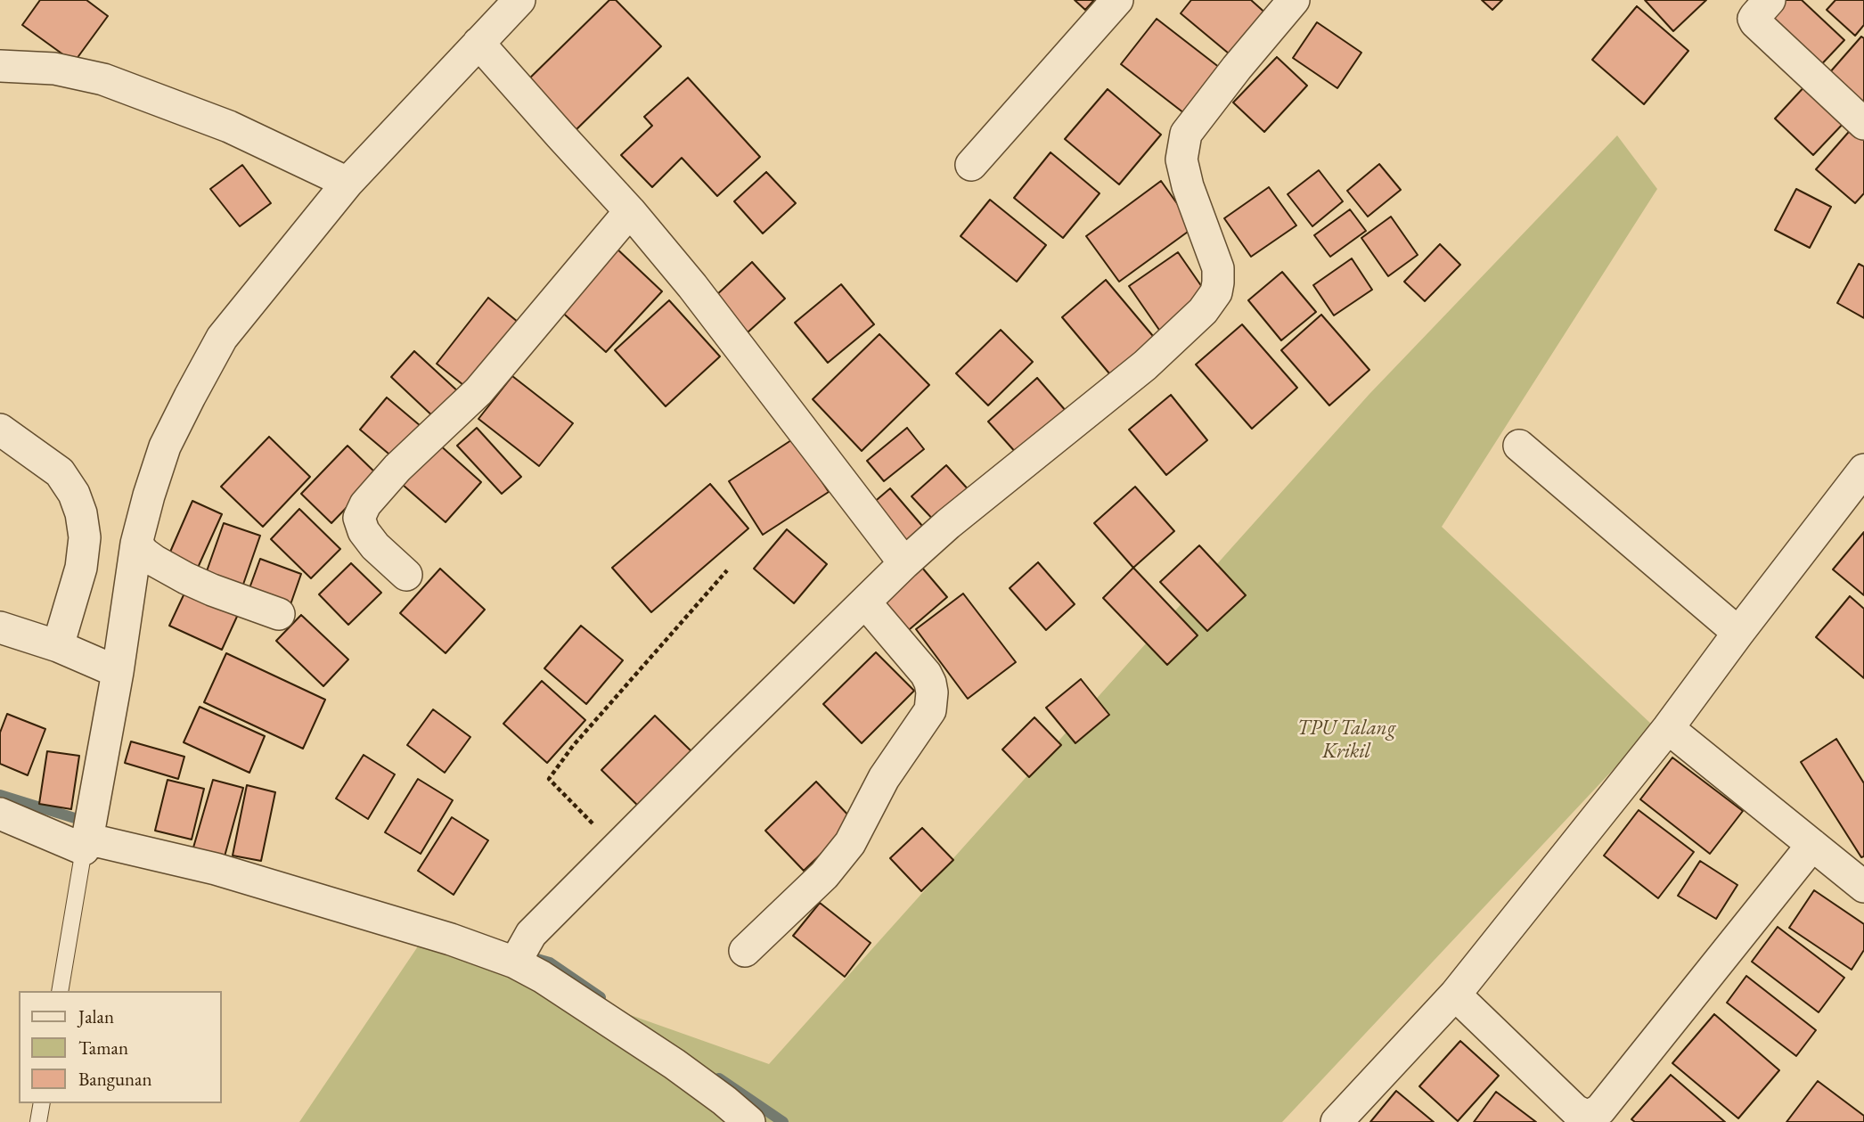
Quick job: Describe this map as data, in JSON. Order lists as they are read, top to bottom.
{
  "parks": ["TPU Talang Krikil"],
  "legend": ["Jalan", "Taman", "Bangunan"]
}
